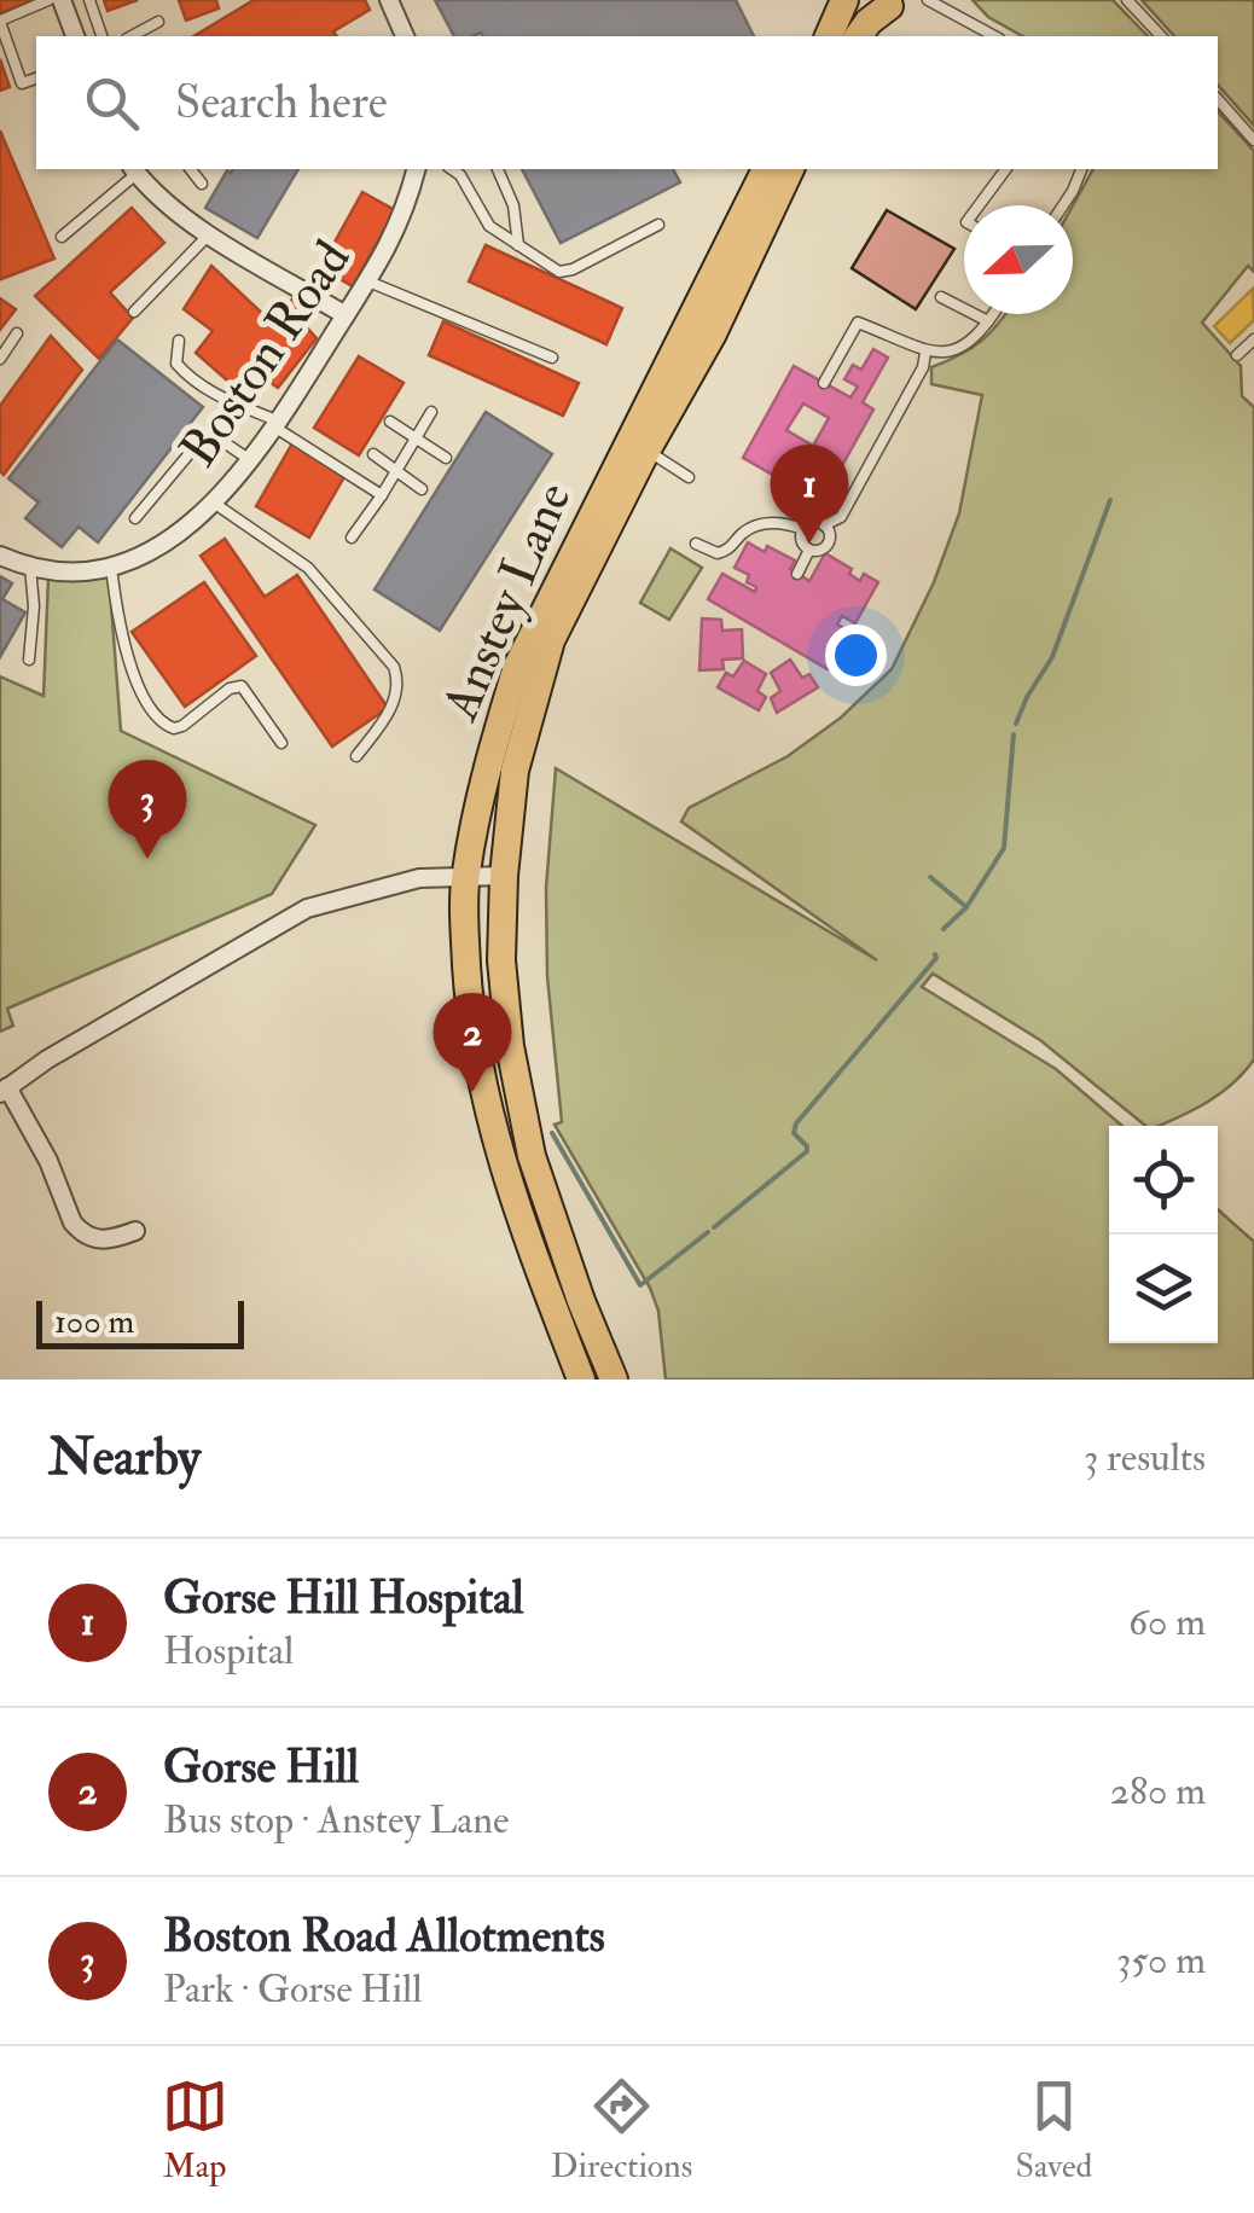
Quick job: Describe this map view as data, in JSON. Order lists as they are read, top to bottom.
{
  "streets": {
    "main road": ["Anstey Lane"],
    "street": ["Boston Road"]
  },
  "scale_bar": "100 m",
  "north": "left",
  "page": {
    "search": "Search here",
    "pins": ["1", "3", "2"],
    "scale": "100 m",
    "heading": ["Nearby", "3 results"],
    "list": [
      {
        "mark": "1",
        "name": "Gorse Hill Hospital",
        "note": "Hospital",
        "value": "60 m"
      },
      {
        "mark": "2",
        "name": "Gorse Hill",
        "note": "Bus stop · Anstey Lane",
        "value": "280 m"
      },
      {
        "mark": "3",
        "name": "Boston Road Allotments",
        "note": "Park · Gorse Hill",
        "value": "350 m"
      }
    ],
    "nav": ["Map", "Directions", "Saved"]
  }
}
